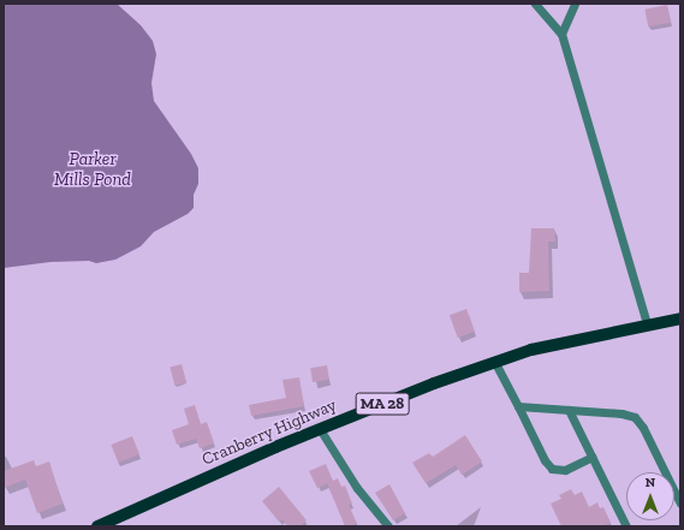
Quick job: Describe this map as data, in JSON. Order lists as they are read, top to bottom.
{
  "streets": {
    "main road": ["MA 28", "Cranberry Highway"]
  },
  "water": ["Parker Mills Pond"],
  "north": "top"
}
